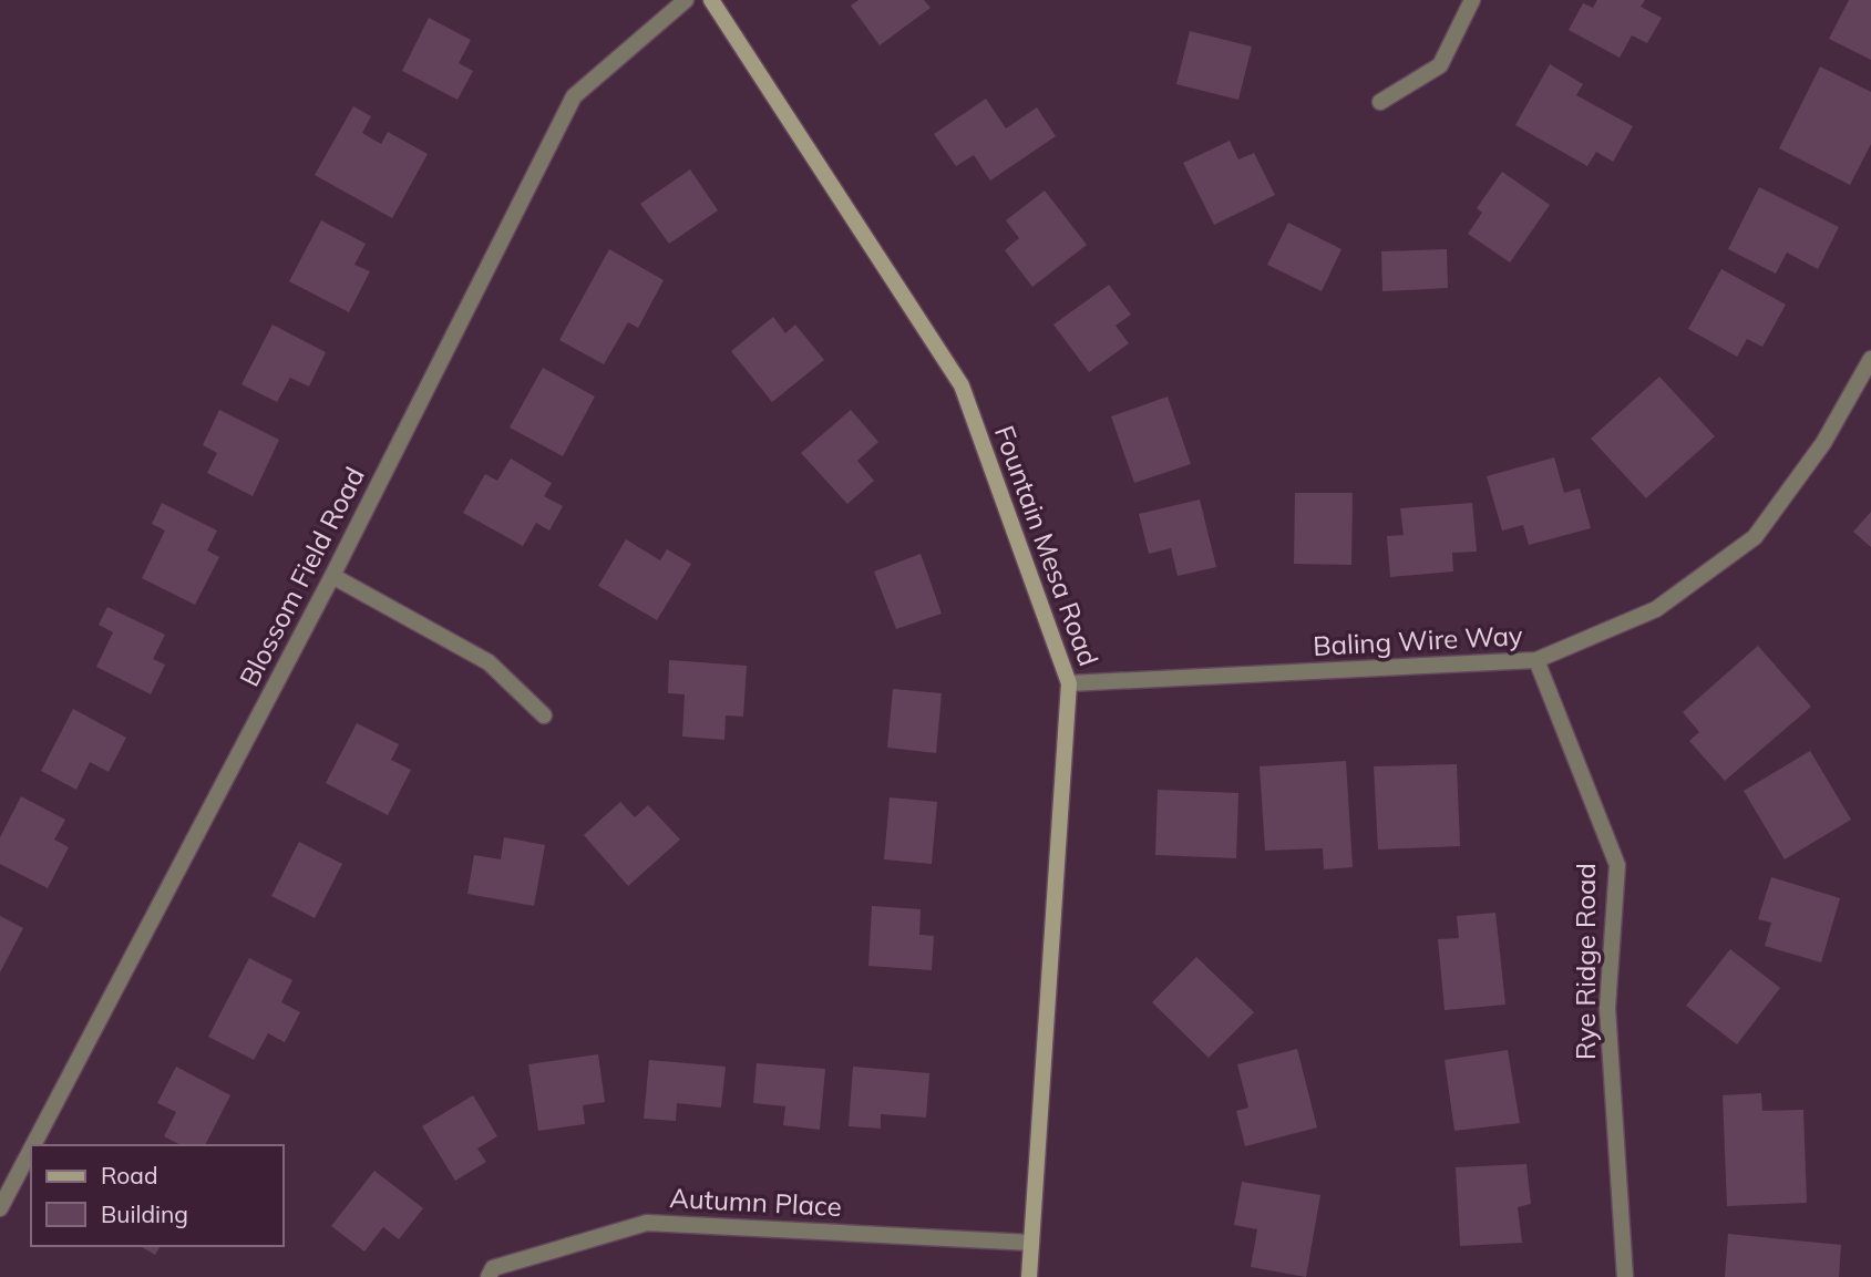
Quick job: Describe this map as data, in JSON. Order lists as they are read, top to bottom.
{
  "streets": {
    "main road": ["Fountain Mesa Road"],
    "street": [
      "Blossom Field Road",
      "Baling Wire Way",
      "Rye Ridge Road",
      "Autumn Place"
    ]
  },
  "crossings": [
    ["Fountain Mesa Road", "Baling Wire Way"],
    ["Fountain Mesa Road", "Autumn Place"],
    ["Baling Wire Way", "Rye Ridge Road"]
  ],
  "legend": ["Road", "Building"]
}
